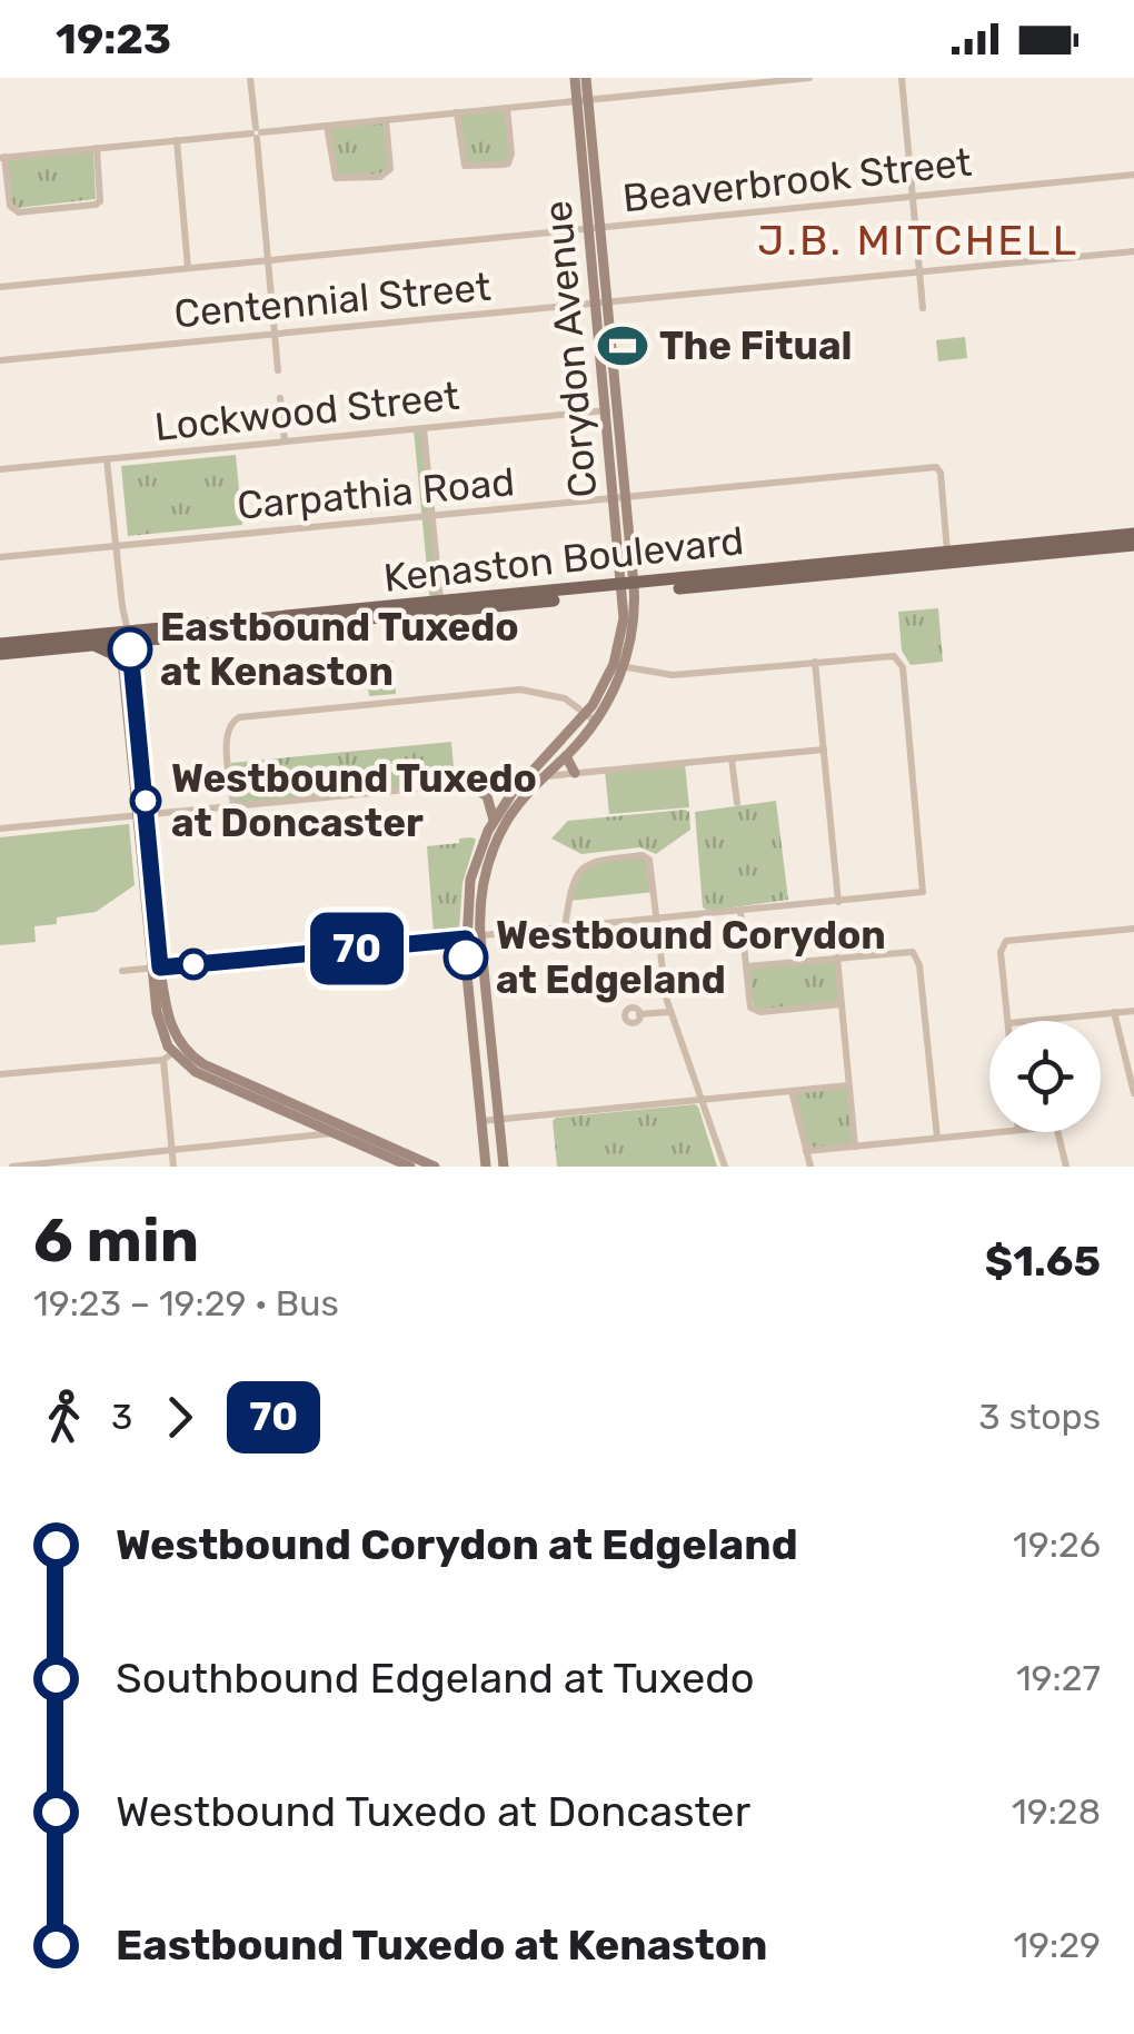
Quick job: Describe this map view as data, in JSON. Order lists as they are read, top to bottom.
{
  "streets": {
    "main road": ["Corydon Avenue", "Kenaston Boulevard"],
    "street": [
      "Beaverbrook Street",
      "Centennial Street",
      "Lockwood Street",
      "Carpathia Road"
    ]
  },
  "crossings": [
    ["Beaverbrook Street", "Corydon Avenue"],
    ["Centennial Street", "Corydon Avenue"],
    ["Corydon Avenue", "Lockwood Street"],
    ["Corydon Avenue", "Carpathia Road"],
    ["Corydon Avenue", "Kenaston Boulevard"],
    ["Carpathia Road", "Kenaston Boulevard"]
  ],
  "districts": ["J.B. MITCHELL"],
  "places": {
    "sports": ["The Fitual"],
    "other": ["Eastbound Tuxedo at Kenaston", "Westbound Tuxedo at Doncaster", "Westbound Corydon at Edgeland"]
  },
  "lines": ["bus line 70"],
  "page": {
    "status": "19:23",
    "on_map": "70",
    "heading": ["6 min", "19:23 – 19:29 · Bus", "$1.65"],
    "legs": ["3", "70", "3 stops"],
    "list": [
      {
        "name": "Westbound Corydon at Edgeland",
        "value": "19:26"
      },
      {
        "name": "Southbound Edgeland at Tuxedo",
        "value": "19:27"
      },
      {
        "name": "Westbound Tuxedo at Doncaster",
        "value": "19:28"
      },
      {
        "name": "Eastbound Tuxedo at Kenaston",
        "value": "19:29"
      }
    ]
  }
}
